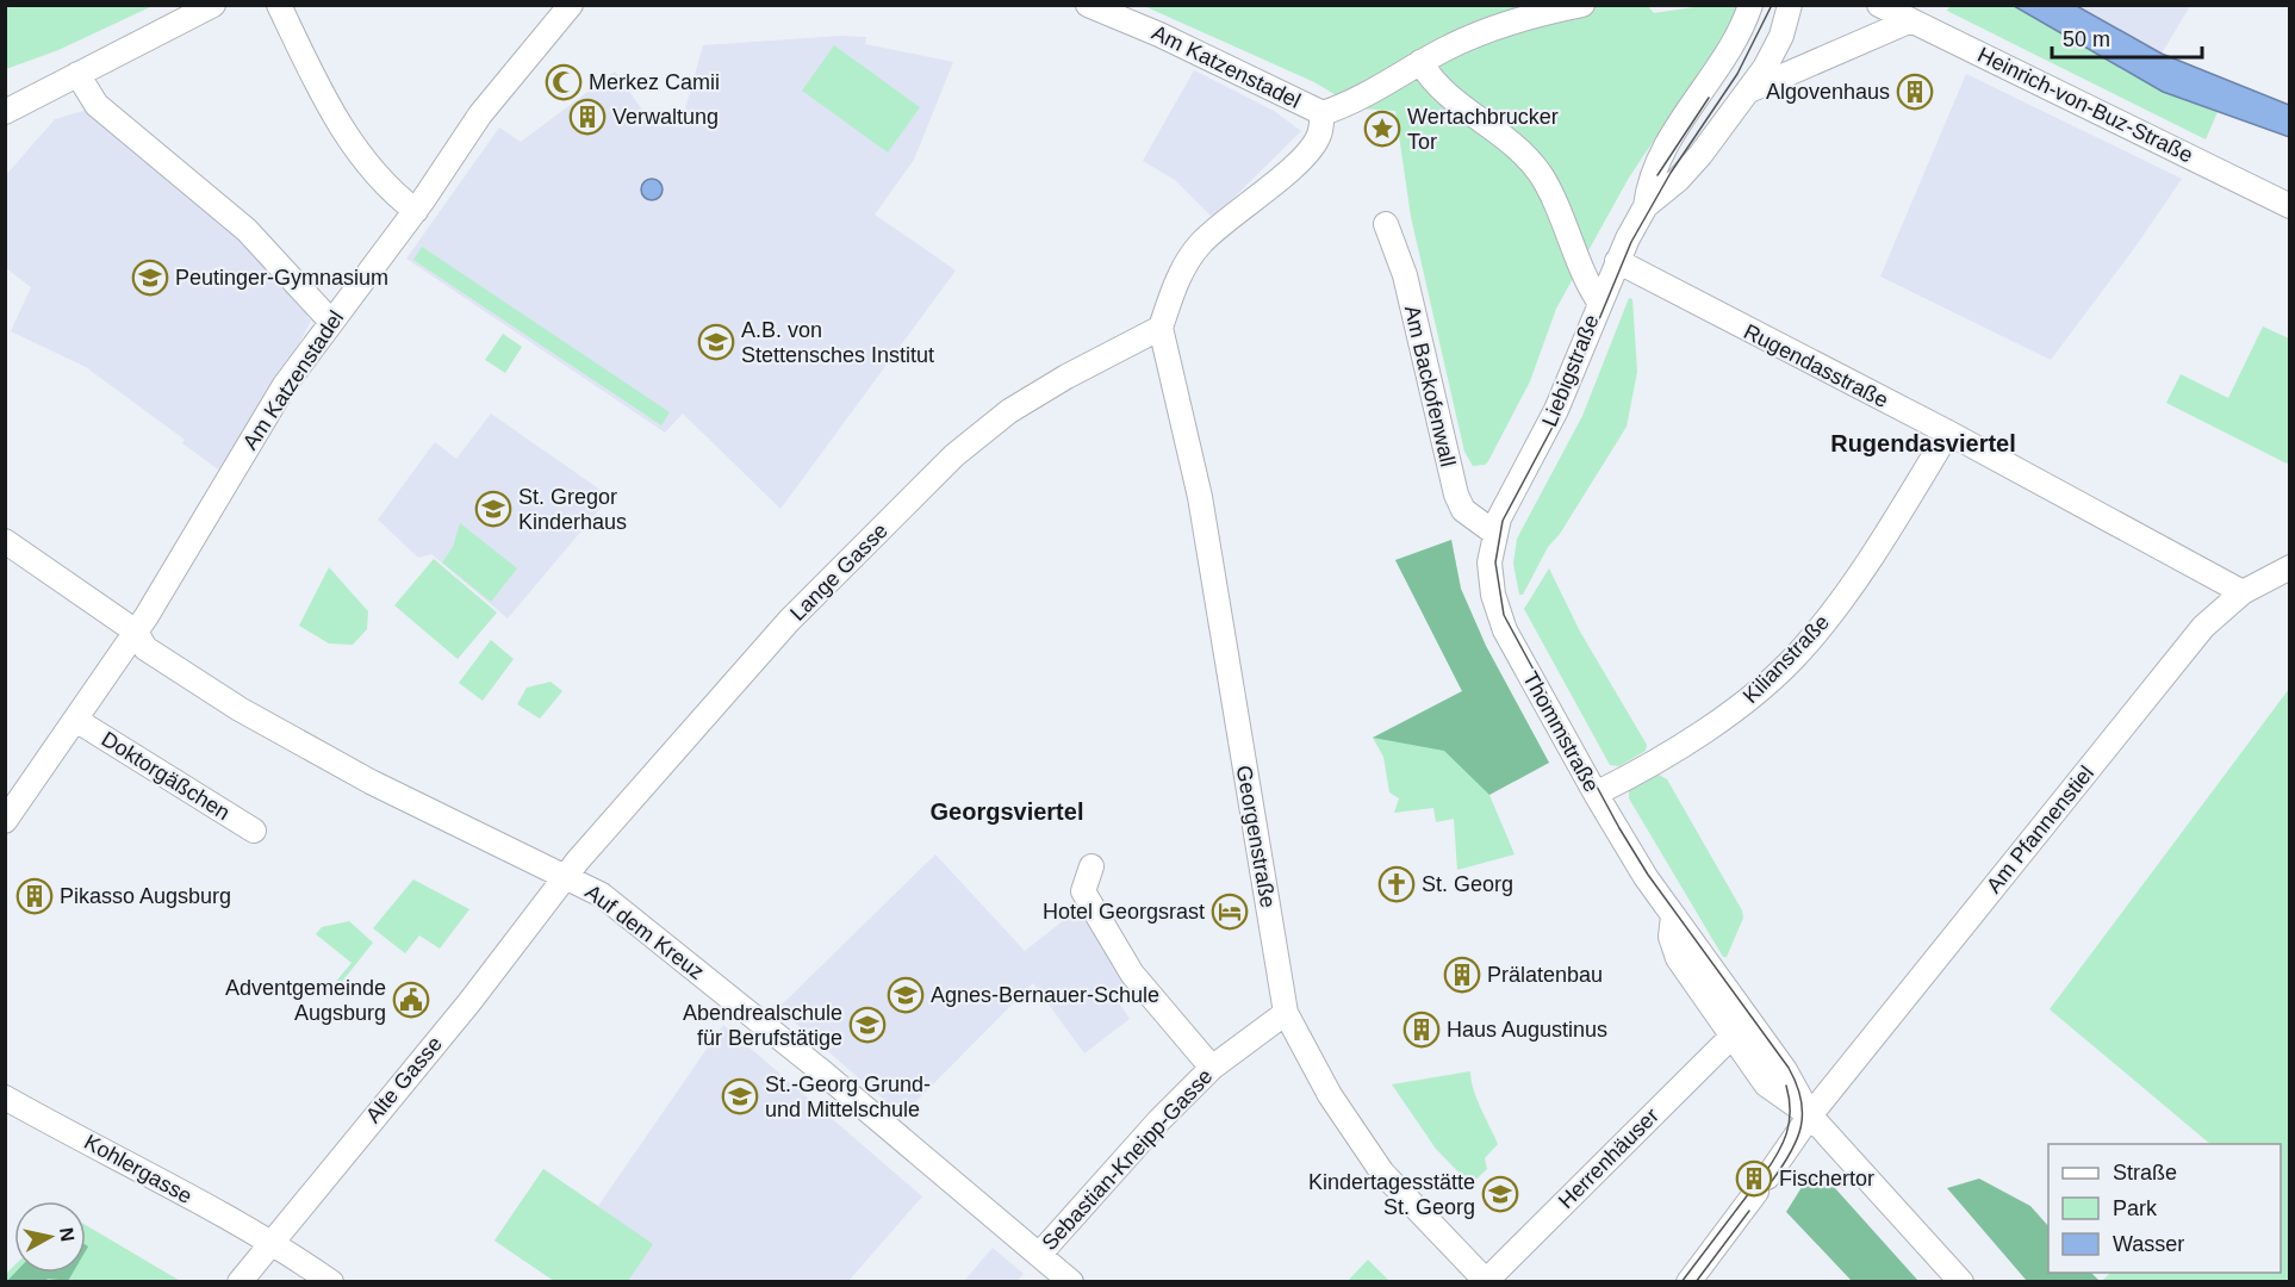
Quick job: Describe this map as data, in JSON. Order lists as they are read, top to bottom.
{
  "streets": {
    "street": [
      "Am Katzenstadel",
      "Heinrich-von-Buz-Straße",
      "Rugendasstraße",
      "Liebigstraße",
      "Am Backofenwall",
      "Lange Gasse",
      "Kilianstraße",
      "Thommstraße",
      "Doktorgäßchen",
      "Am Pfannenstiel",
      "Georgenstraße",
      "Auf dem Kreuz",
      "Alte Gasse",
      "Herrenhäuser",
      "Sebastian-Kneipp-Gasse",
      "Kohlergasse"
    ]
  },
  "crossings": [
    ["Am Katzenstadel", "Doktorgäßchen"],
    ["Am Katzenstadel", "Auf dem Kreuz"],
    ["Rugendasstraße", "Liebigstraße"],
    ["Rugendasstraße", "Kilianstraße"],
    ["Rugendasstraße", "Am Pfannenstiel"],
    ["Liebigstraße", "Am Backofenwall"],
    ["Liebigstraße", "Thommstraße"],
    ["Am Backofenwall", "Thommstraße"],
    ["Lange Gasse", "Georgenstraße"],
    ["Lange Gasse", "Auf dem Kreuz"],
    ["Lange Gasse", "Alte Gasse"],
    ["Kilianstraße", "Thommstraße"],
    ["Thommstraße", "Am Pfannenstiel"],
    ["Thommstraße", "Herrenhäuser"],
    ["Georgenstraße", "Herrenhäuser"],
    ["Georgenstraße", "Sebastian-Kneipp-Gasse"],
    ["Auf dem Kreuz", "Alte Gasse"],
    ["Auf dem Kreuz", "Sebastian-Kneipp-Gasse"],
    ["Alte Gasse", "Kohlergasse"]
  ],
  "districts": ["Rugendasviertel", "Georgsviertel"],
  "places": {
    "mosque": ["Merkez Camii"],
    "building": [
      "Algovenhaus",
      "Verwaltung",
      "Pikasso Augsburg",
      "Prälatenbau",
      "Haus Augustinus",
      "Fischertor"
    ],
    "place": ["Wertachbrucker Tor"],
    "school or university": [
      "Peutinger-Gymnasium",
      "A.B. von Stettensches Institut",
      "St. Gregor Kinderhaus",
      "Agnes-Bernauer-Schule",
      "Abendrealschule für Berufstätige",
      "St.-Georg Grund- und Mittelschule",
      "Kindertagesstätte St. Georg"
    ],
    "church": ["St. Georg"],
    "hotel": ["Hotel Georgsrast"],
    "public building": ["Adventgemeinde Augsburg"]
  },
  "legend": ["Straße", "Park", "Wasser"],
  "scale_bar": "50 m",
  "north": "right"
}
